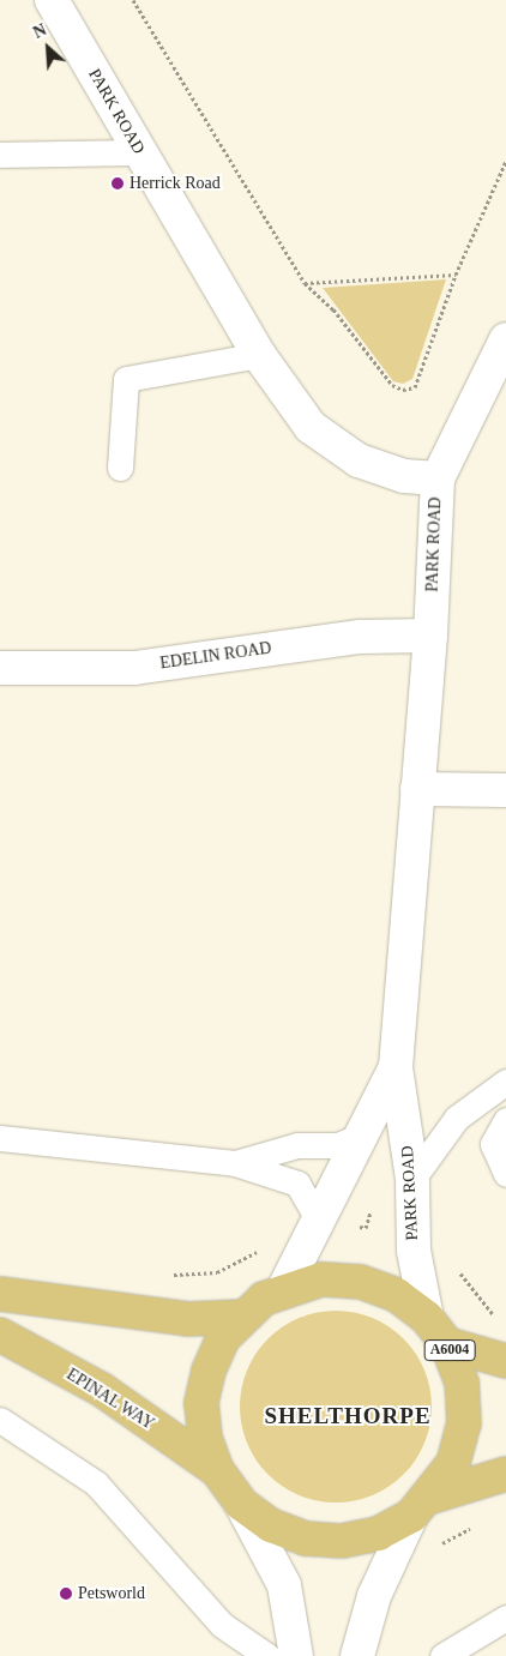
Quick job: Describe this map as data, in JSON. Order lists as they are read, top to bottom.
{
  "streets": {
    "main road": ["A6004", "EPINAL WAY"],
    "street": ["PARK ROAD", "EDELIN ROAD"]
  },
  "crossings": [
    ["PARK ROAD", "EDELIN ROAD"],
    ["PARK ROAD", "A6004"],
    ["A6004", "EPINAL WAY"]
  ],
  "districts": ["SHELTHORPE"],
  "places": ["Herrick Road", "Petsworld"],
  "north": "top left"
}
